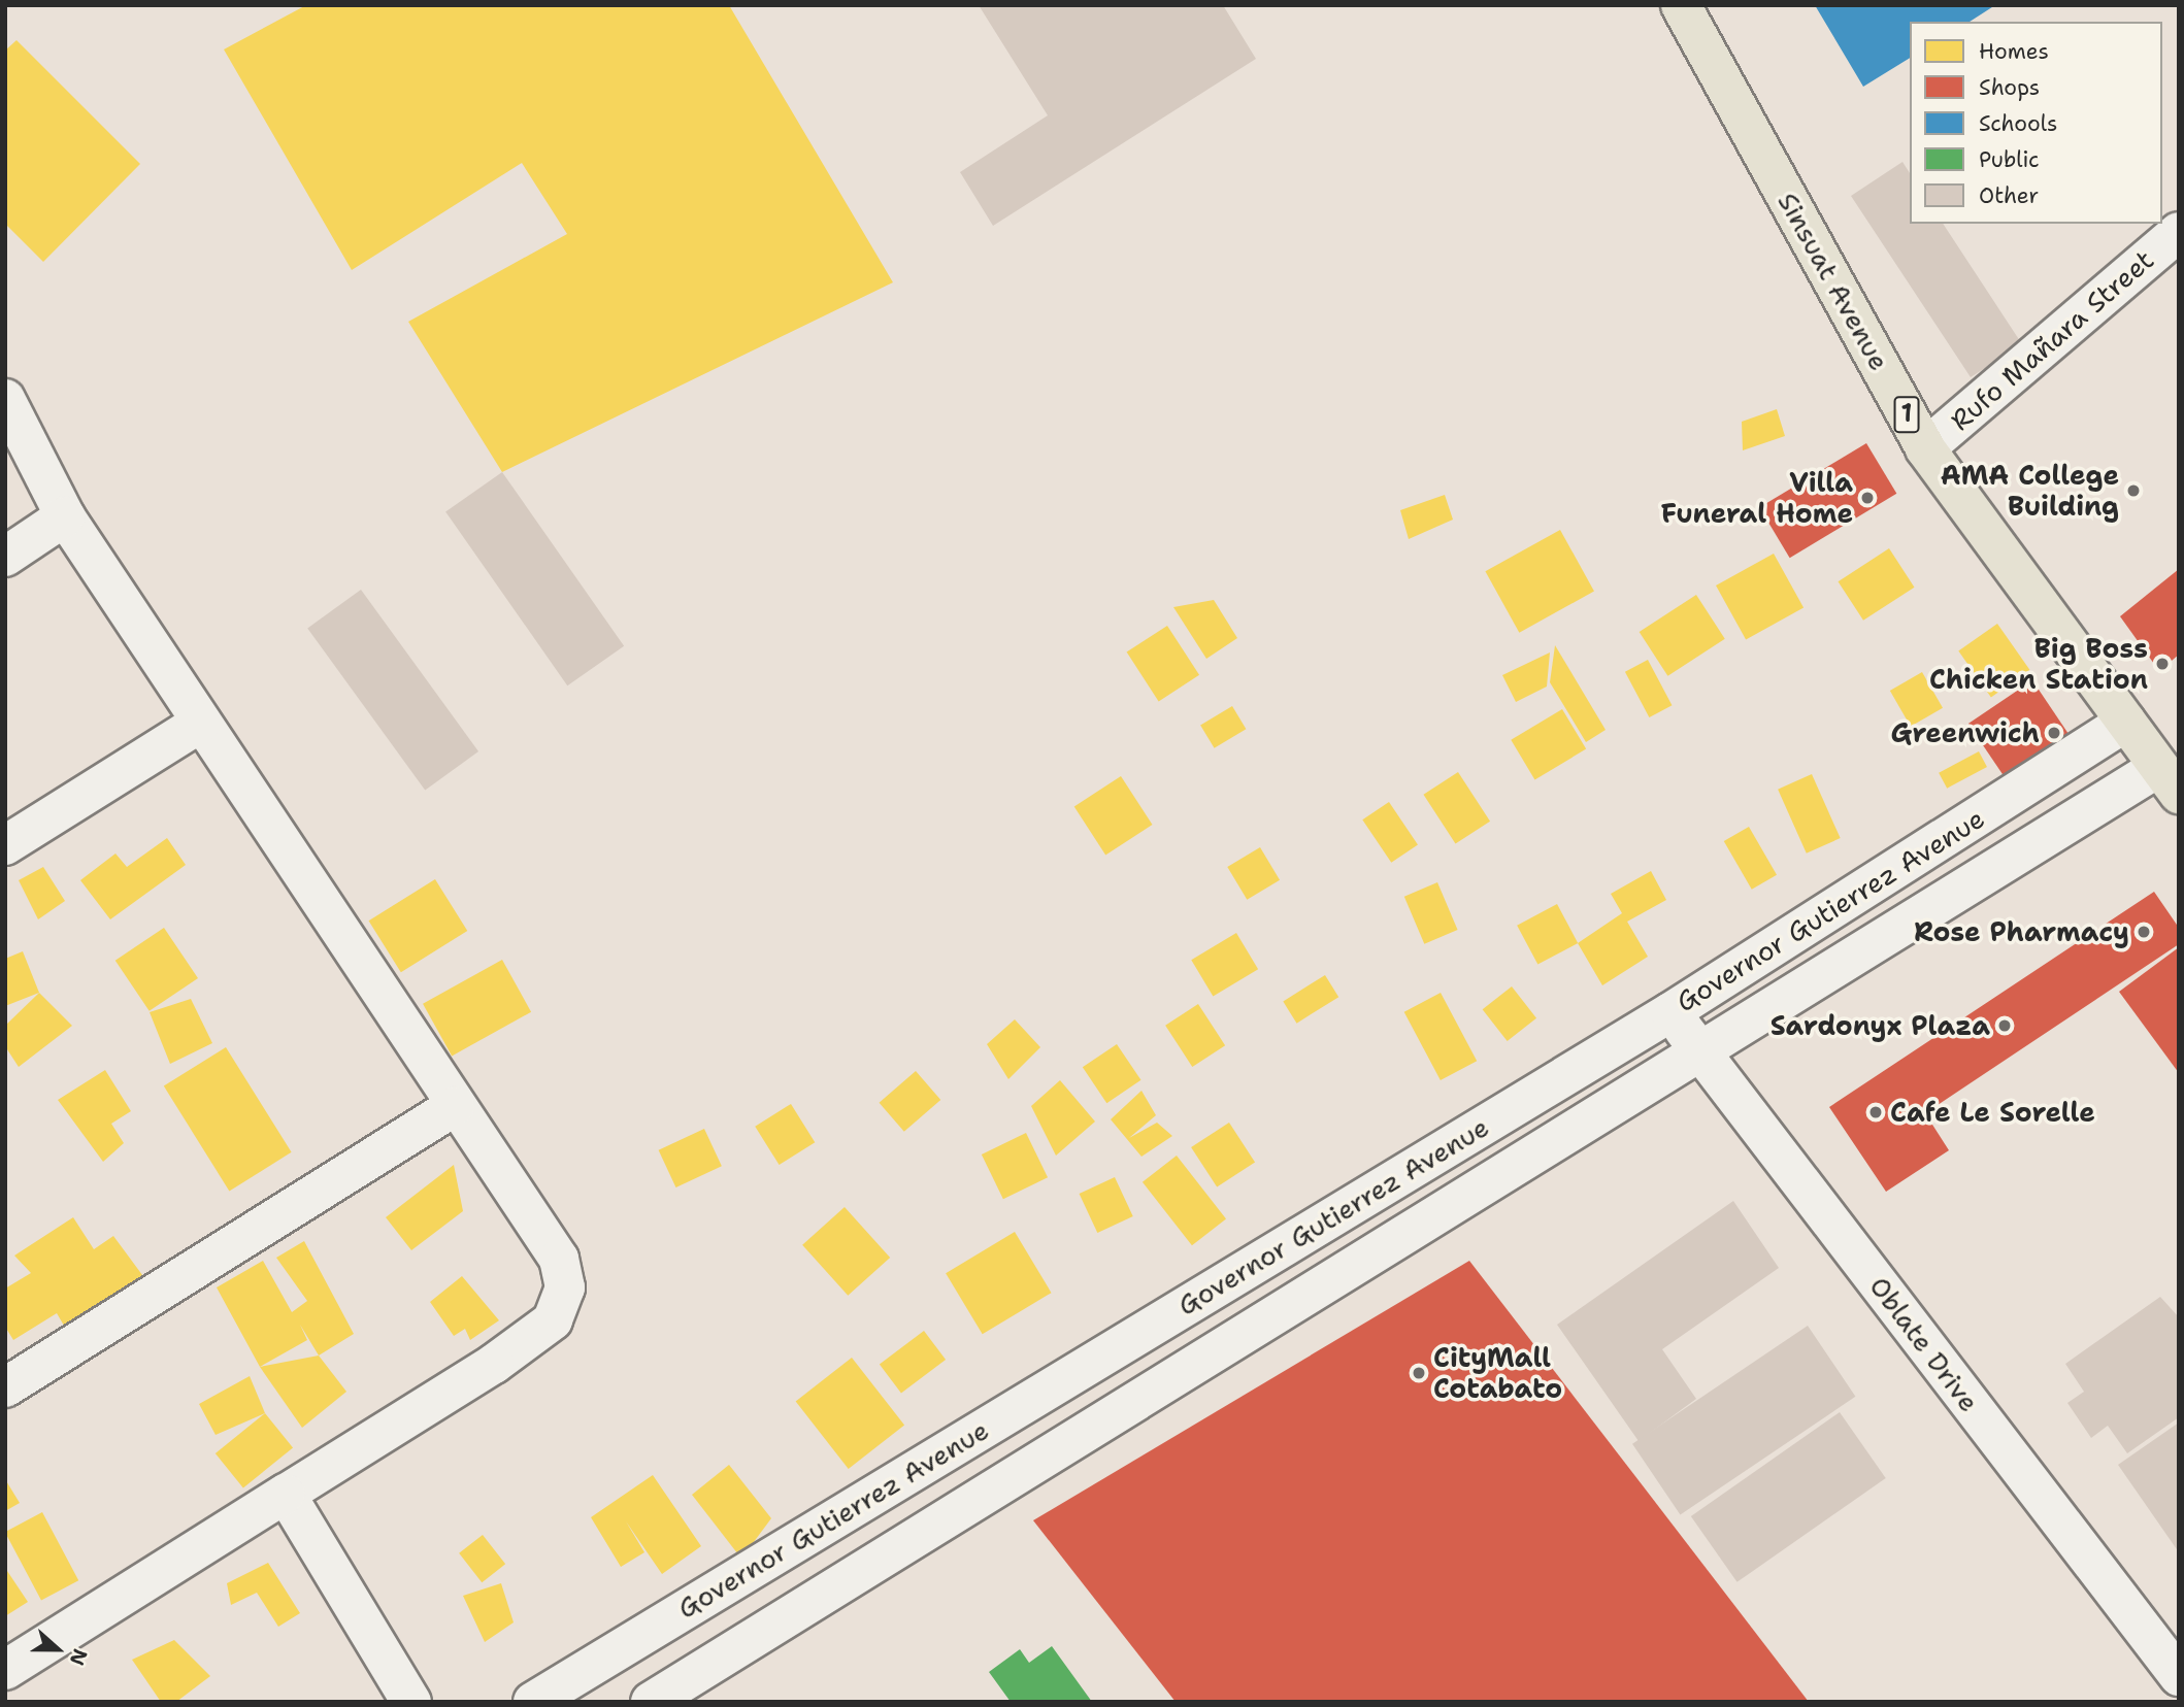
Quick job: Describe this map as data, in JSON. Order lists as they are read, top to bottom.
{
  "streets": {
    "main road": ["Sinsuat Avenue", "1"],
    "street": ["Rufo Mañara Street", "Governor Gutierrez Avenue", "Oblate Drive"]
  },
  "crossings": [
    ["Sinsuat Avenue", "Rufo Mañara Street"],
    ["Sinsuat Avenue", "Governor Gutierrez Avenue"],
    ["Governor Gutierrez Avenue", "Oblate Drive"]
  ],
  "places": [
    "AMA College Building",
    "Villa Funeral Home",
    "Big Boss Chicken Station",
    "Greenwich",
    "Rose Pharmacy",
    "Sardonyx Plaza",
    "Cafe Le Sorelle",
    "CityMall Cotabato"
  ],
  "legend": [
    "Homes",
    "Shops",
    "Schools",
    "Public",
    "Other"
  ],
  "north": "right"
}
